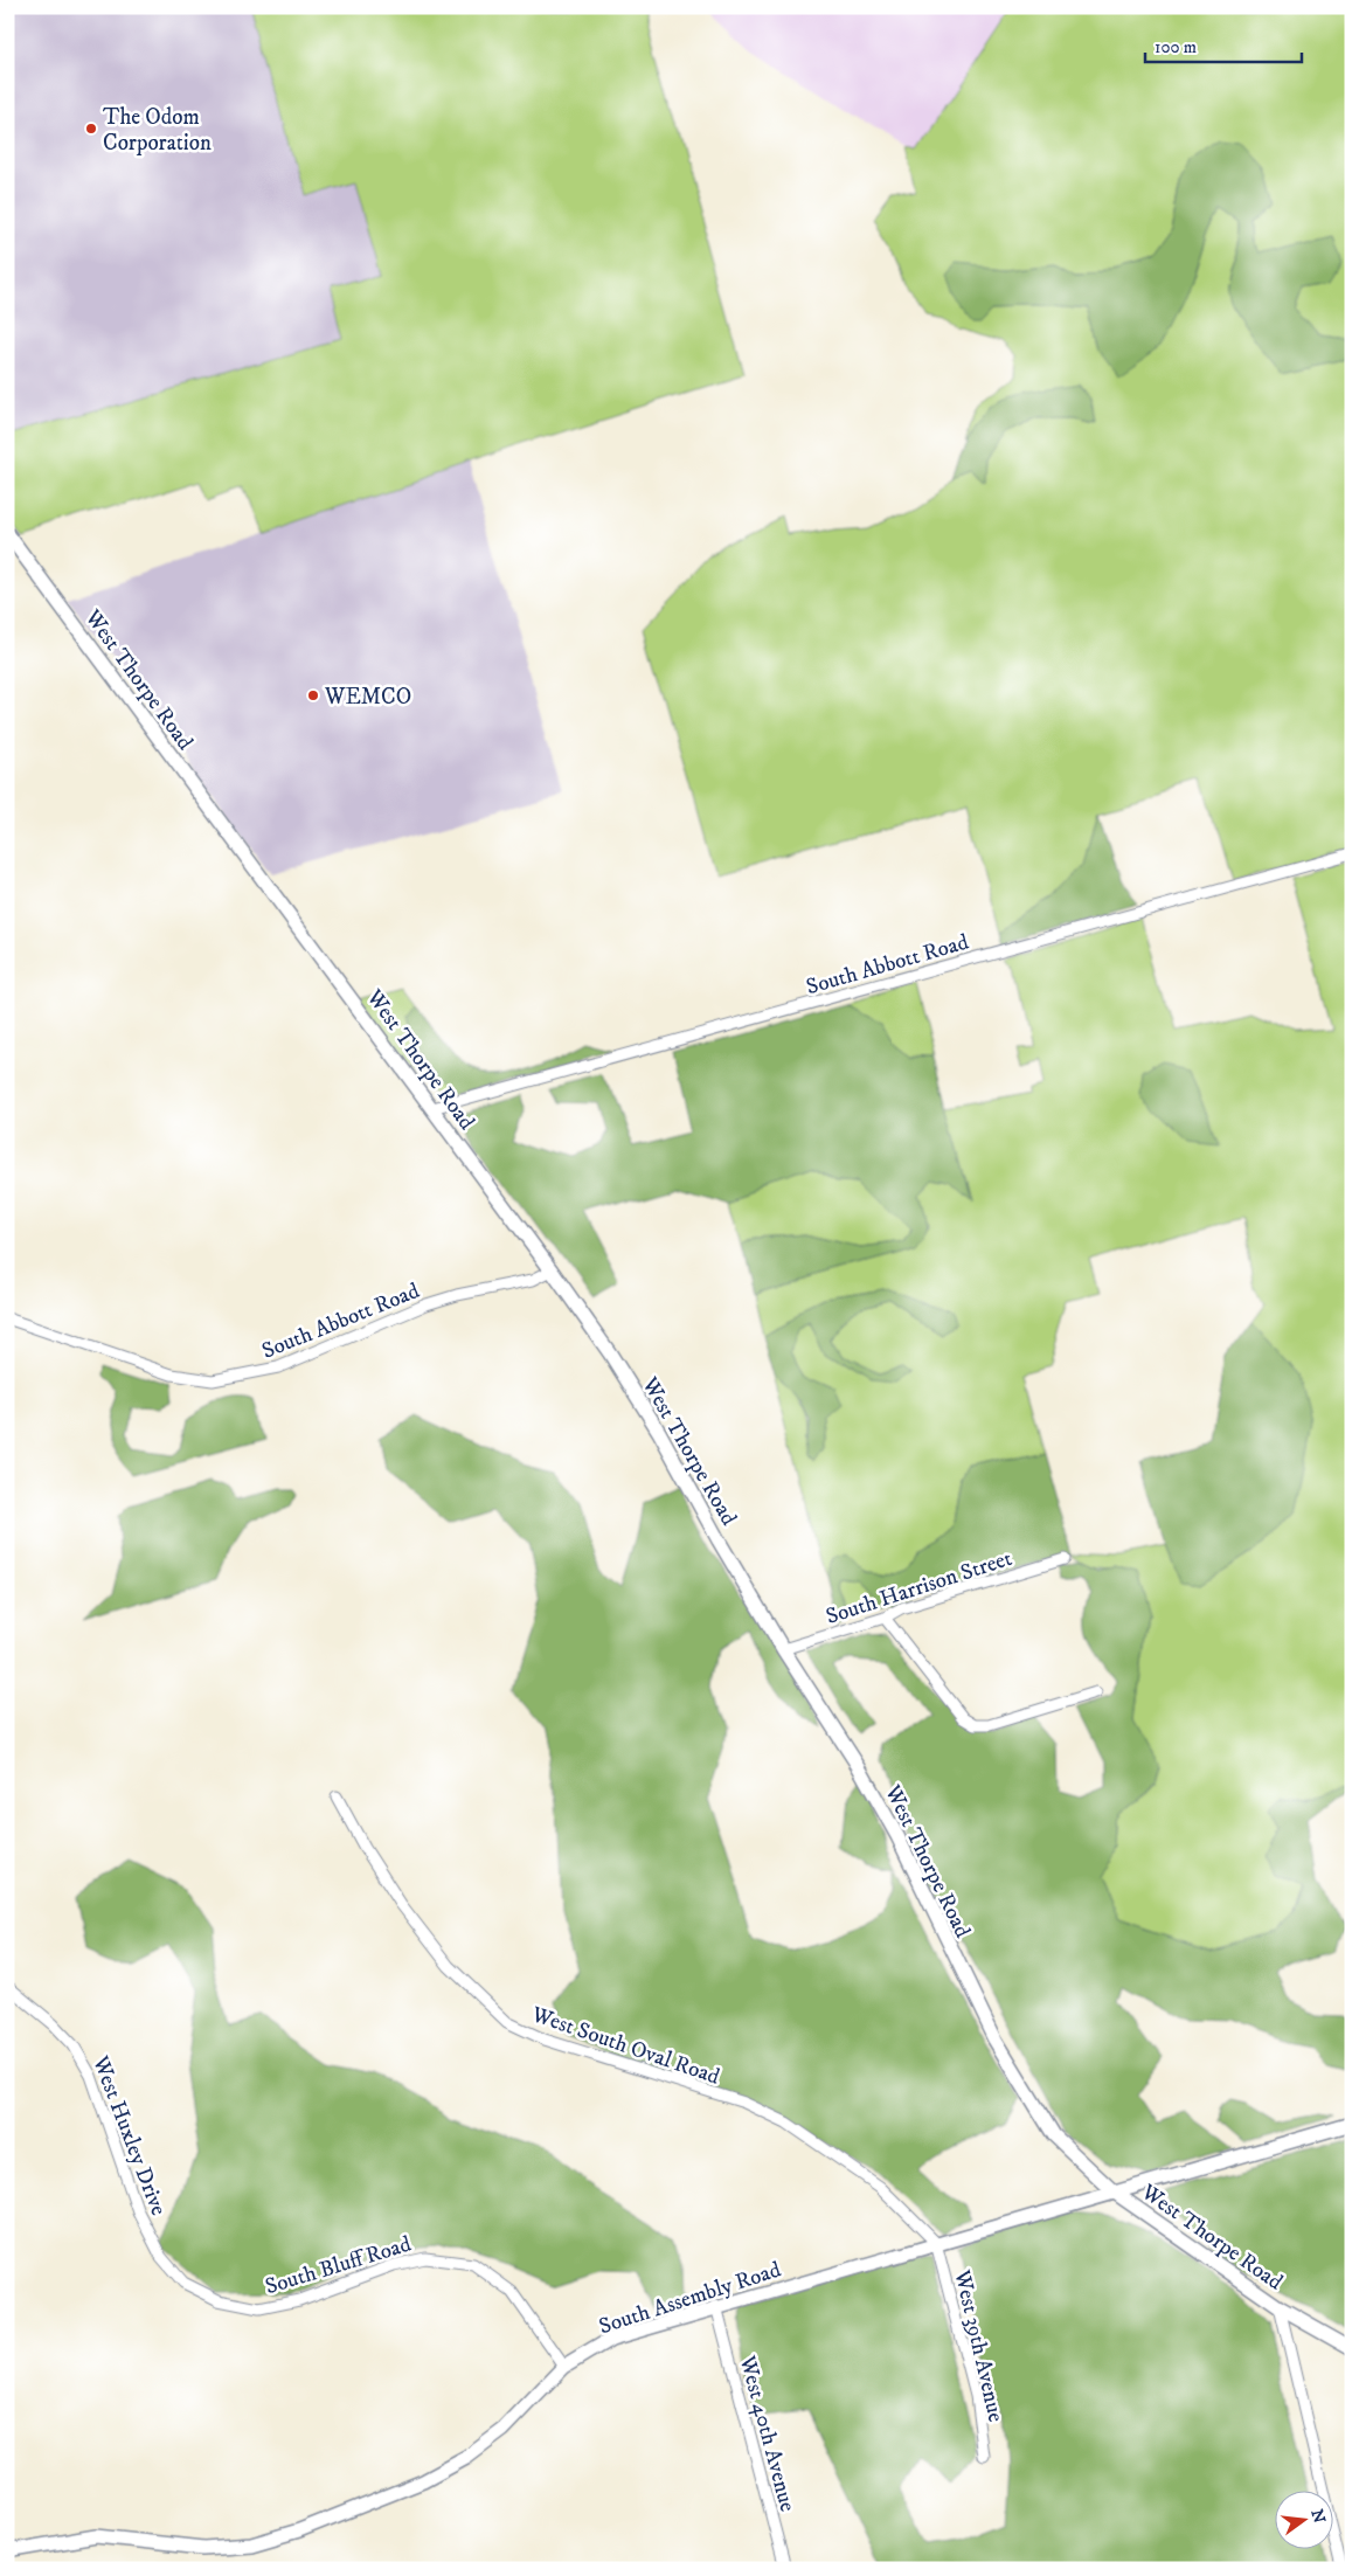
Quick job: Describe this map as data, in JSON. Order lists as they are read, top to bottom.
{
  "streets": {
    "street": [
      "West Thorpe Road",
      "South Abbott Road",
      "South Harrison Street",
      "West South Oval Road",
      "West Huxley Drive",
      "South Bluff Road",
      "South Assembly Road",
      "West 39th Avenue",
      "West 40th Avenue"
    ]
  },
  "crossings": [
    ["West Thorpe Road", "South Abbott Road"],
    ["West Thorpe Road", "South Harrison Street"],
    ["West Thorpe Road", "South Assembly Road"],
    ["West South Oval Road", "South Assembly Road"],
    ["West South Oval Road", "West 39th Avenue"],
    ["West Huxley Drive", "South Bluff Road"],
    ["South Bluff Road", "South Assembly Road"],
    ["South Assembly Road", "West 39th Avenue"],
    ["South Assembly Road", "West 40th Avenue"]
  ],
  "places": ["The Odom Corporation", "WEMCO"],
  "scale_bar": "100 m",
  "north": "right"
}
